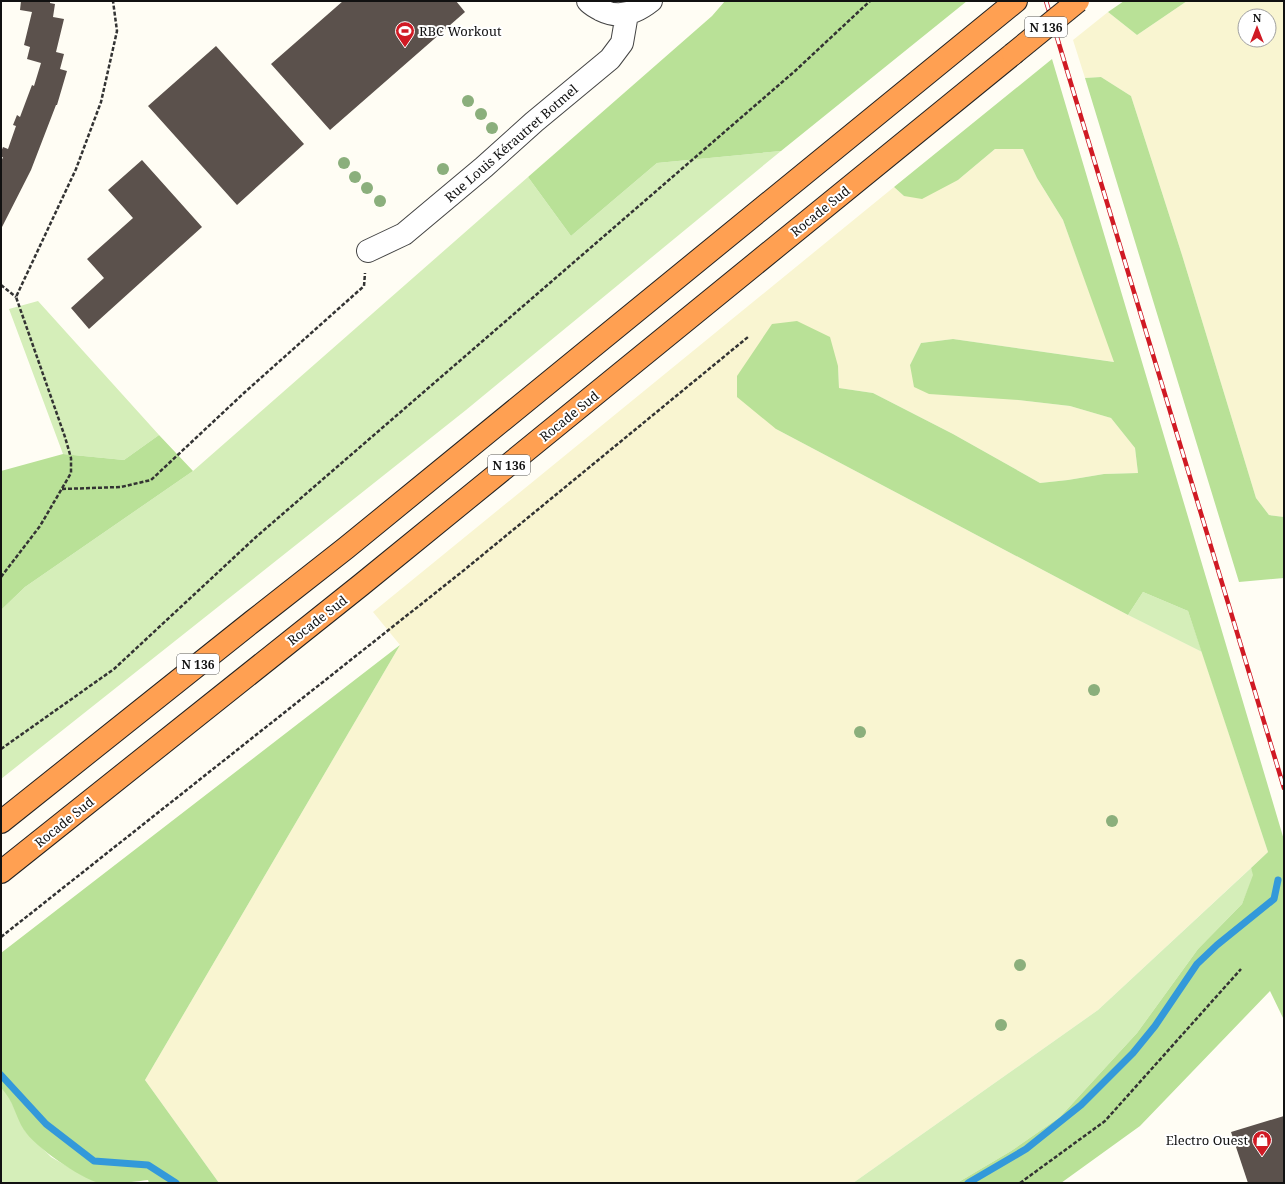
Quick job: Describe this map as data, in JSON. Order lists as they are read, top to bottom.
{
  "streets": {
    "highway": ["N 136", "Rocade Sud"],
    "street": ["Rue Louis Kérautret Botmel"]
  },
  "places": {
    "sports": ["RBC Workout"],
    "shop": ["Electro Ouest"]
  },
  "north": "top"
}
